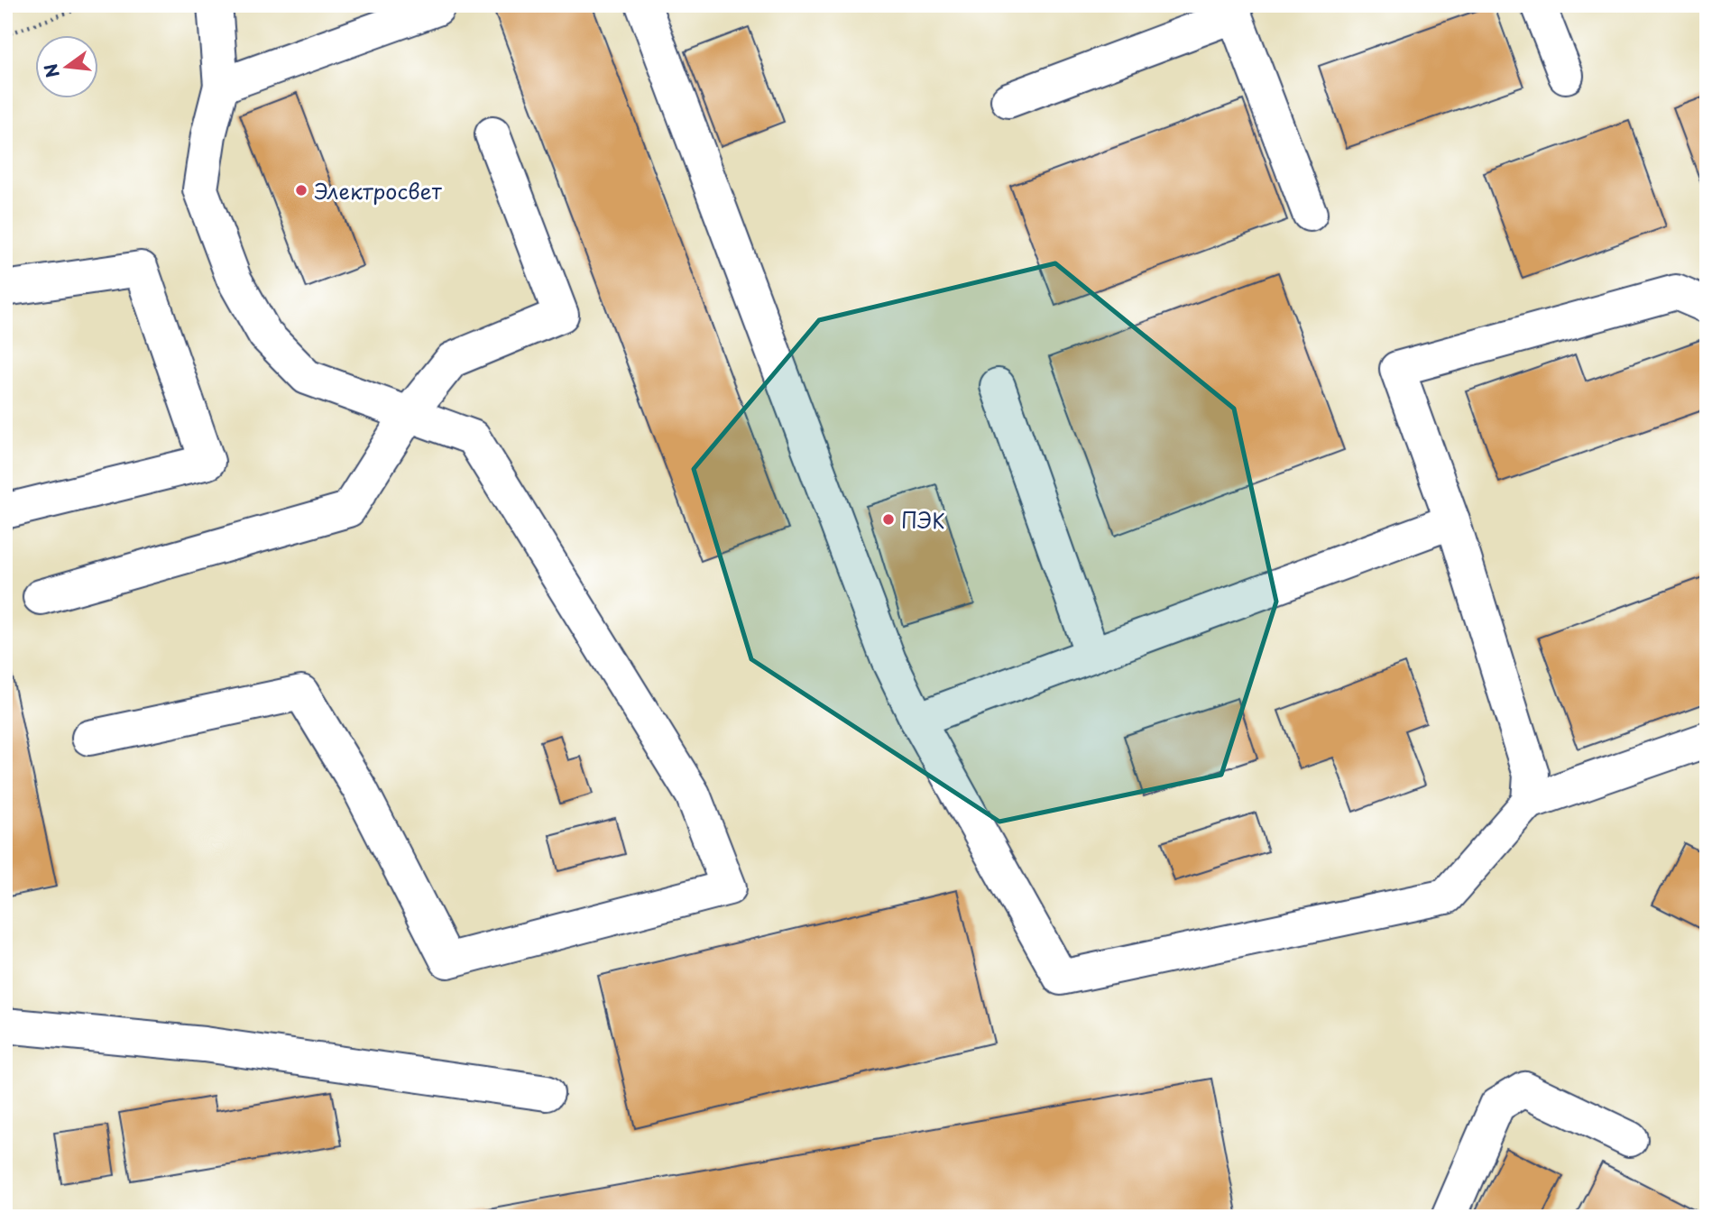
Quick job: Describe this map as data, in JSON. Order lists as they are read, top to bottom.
{
  "places": ["Электросвет", "ПЭК"],
  "north": "left"
}
